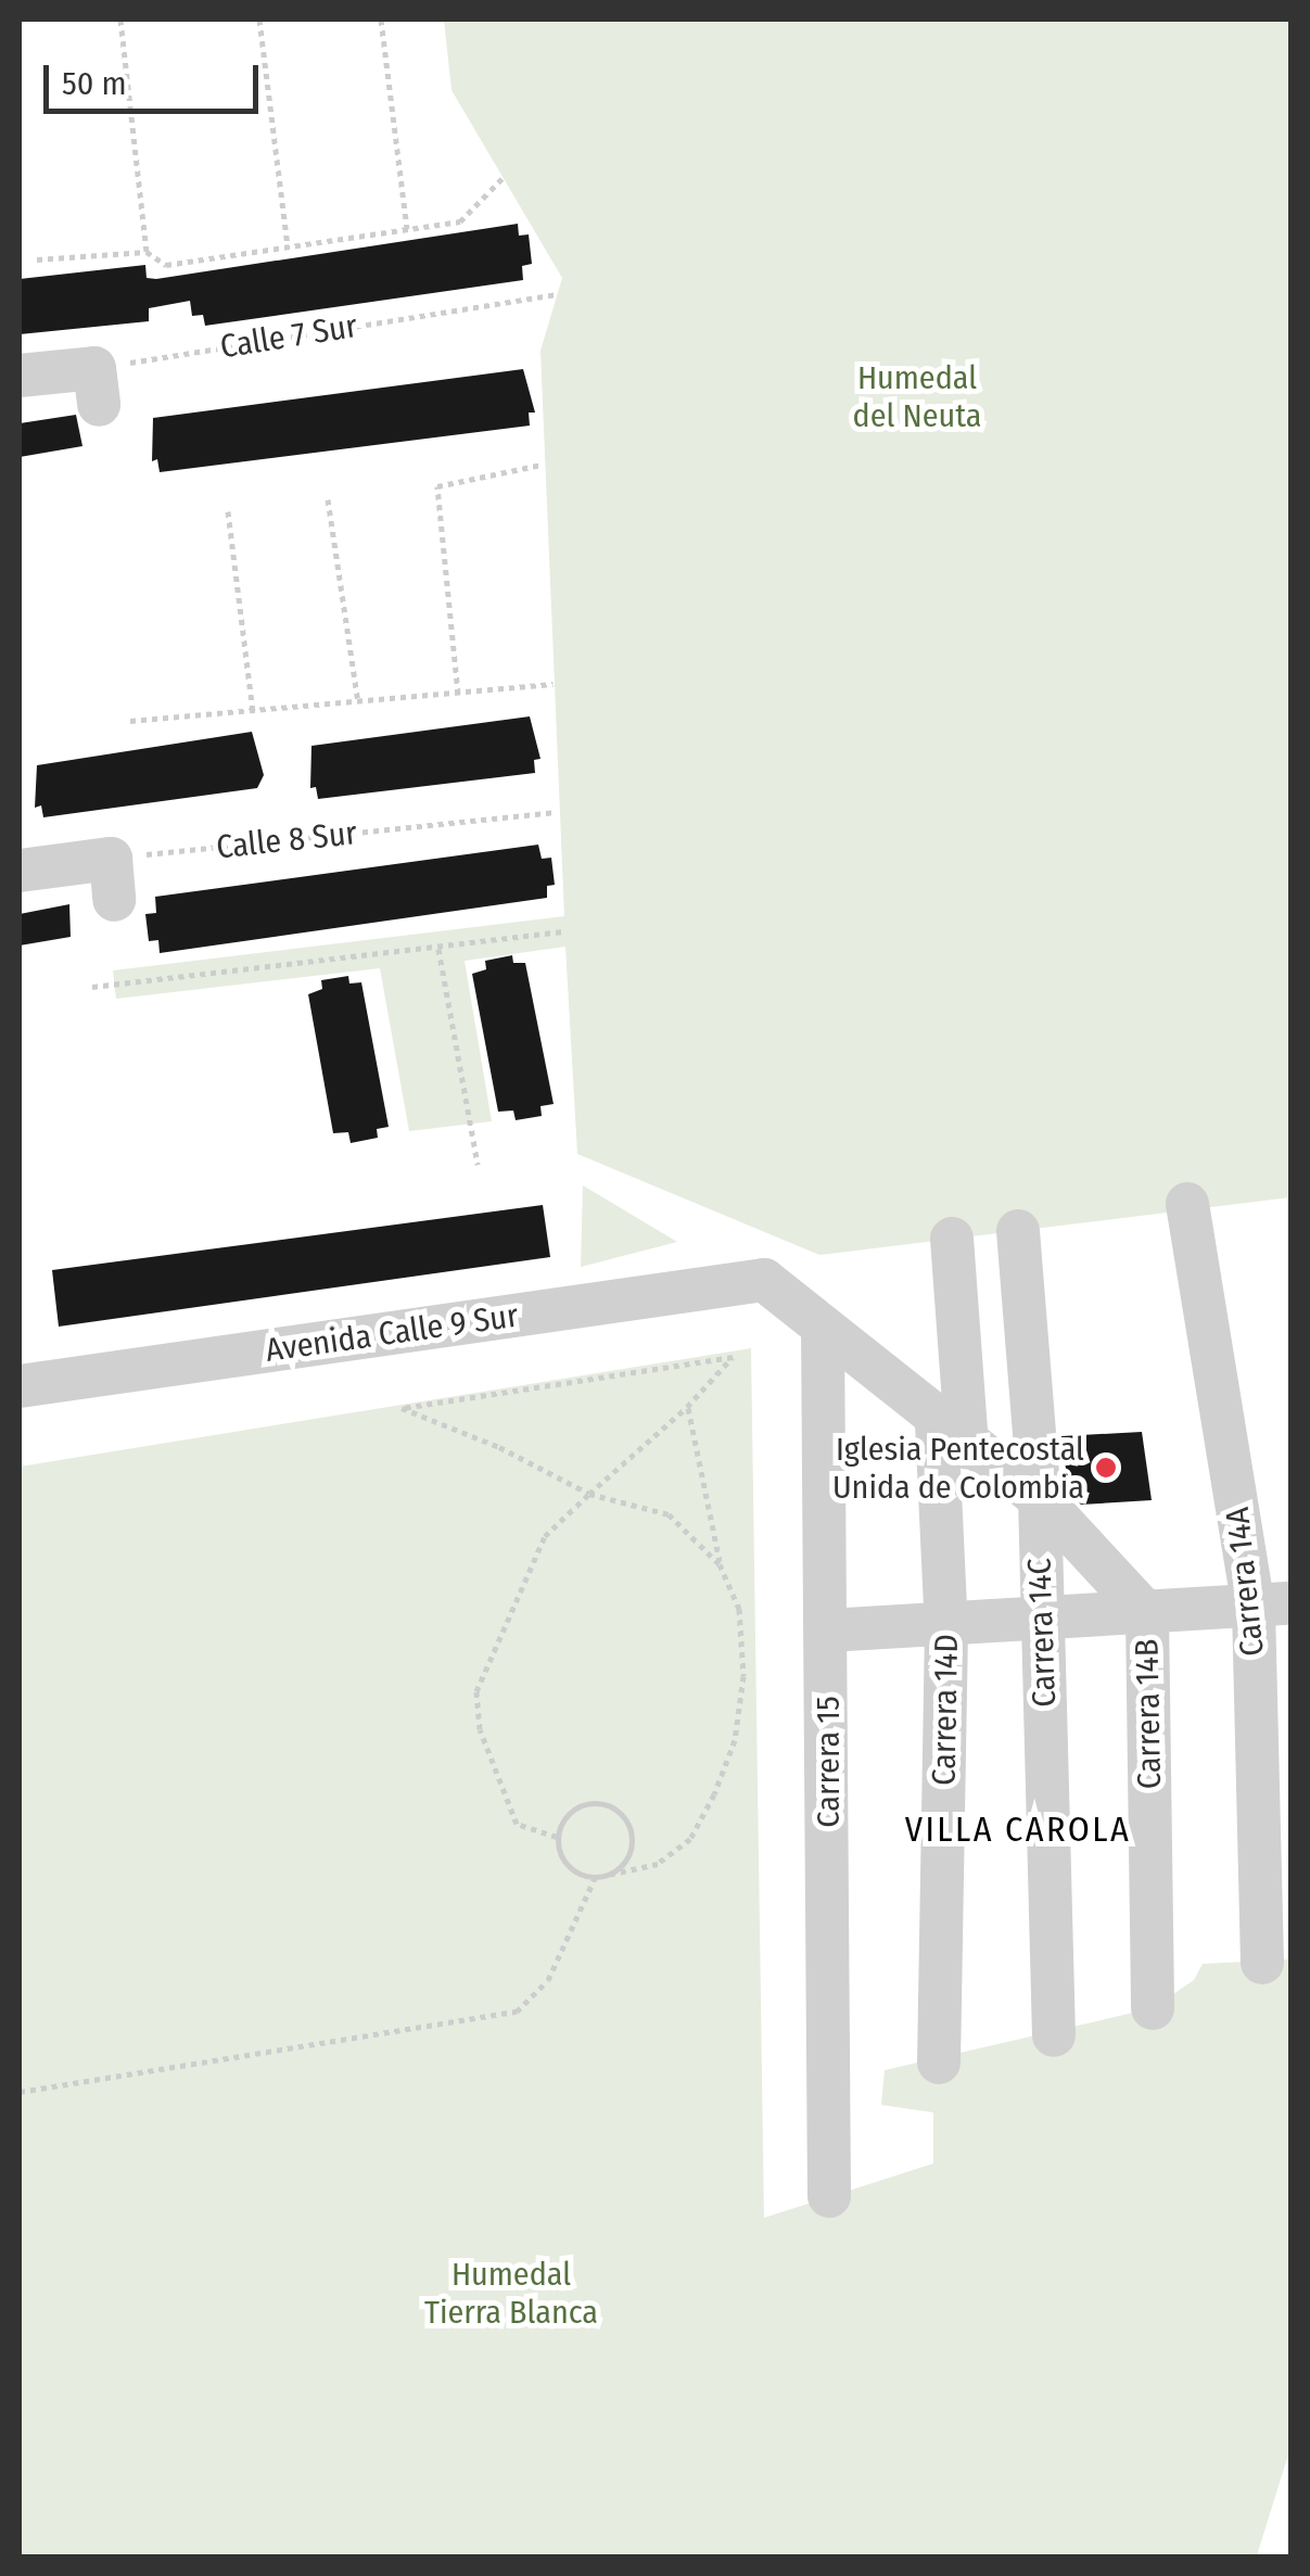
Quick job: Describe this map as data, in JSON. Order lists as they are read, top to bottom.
{
  "streets": {
    "street": [
      "Avenida Calle 9 Sur",
      "Carrera 14A",
      "Carrera 14C",
      "Carrera 14D",
      "Carrera 14B",
      "Carrera 15"
    ],
    "path": ["Calle 7 Sur", "Calle 8 Sur"]
  },
  "crossings": [
    ["Avenida Calle 9 Sur", "Carrera 15"]
  ],
  "districts": ["VILLA CAROLA"],
  "parks": ["Humedal del Neuta", "Humedal Tierra Blanca"],
  "places": ["Iglesia Pentecostal Unida de Colombia"],
  "scale_bar": "50 m"
}
